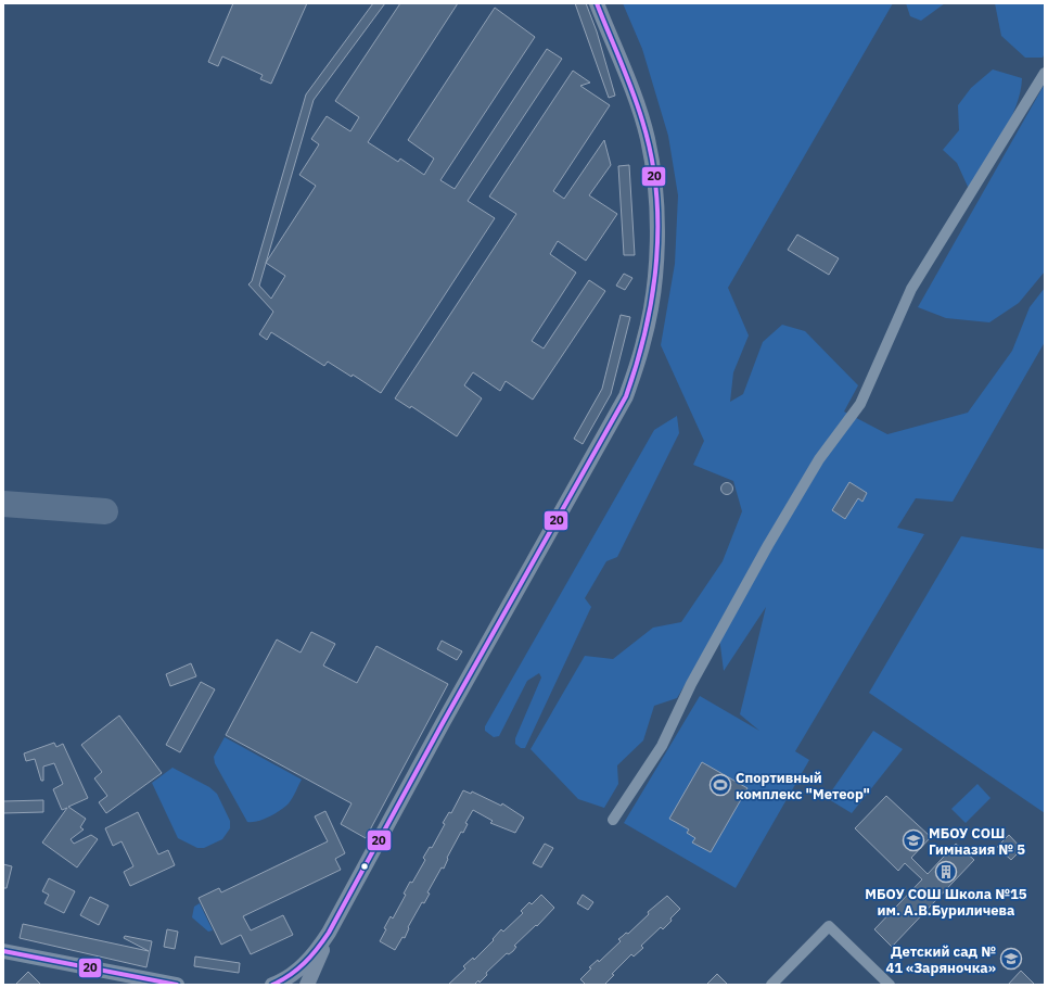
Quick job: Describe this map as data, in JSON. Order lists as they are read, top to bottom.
{
  "places": {
    "sports": ["Спортивный комплекс \"Метеор\""],
    "school or university": ["МБОУ СОШ Гимназия № 5", "Детский сад № 41 «Заряночка»"],
    "building": ["МБОУ СОШ Школа №15 им. А.В.Буриличева"]
  },
  "lines": ["transit line 20"]
}
